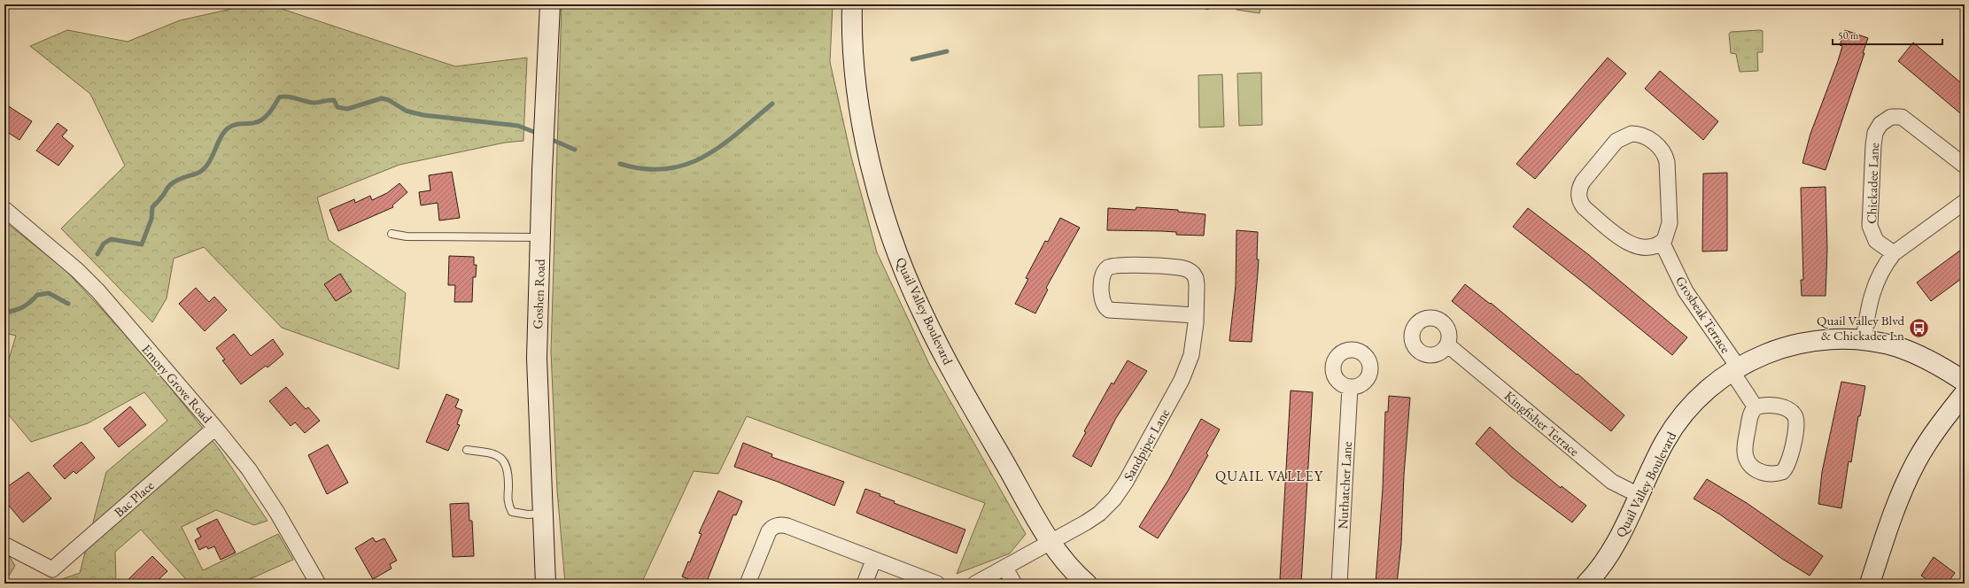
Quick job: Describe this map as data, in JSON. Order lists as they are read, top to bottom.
{
  "streets": {
    "street": [
      "Chickadee Lane",
      "Goshen Road",
      "Quail Valley Boulevard",
      "Grosbeak Terrace",
      "Emory Grove Road",
      "Kingfisher Terrace",
      "Sandpiper Lane",
      "Nuthatcher Lane",
      "Bac Place"
    ]
  },
  "crossings": [
    ["Quail Valley Boulevard", "Grosbeak Terrace"],
    ["Quail Valley Boulevard", "Kingfisher Terrace"],
    ["Quail Valley Boulevard", "Sandpiper Lane"],
    ["Emory Grove Road", "Bac Place"]
  ],
  "districts": ["QUAIL VALLEY"],
  "places": {
    "bus stop": ["Quail Valley Blvd & Chickadee Ln"]
  },
  "scale_bar": "50 m"
}
